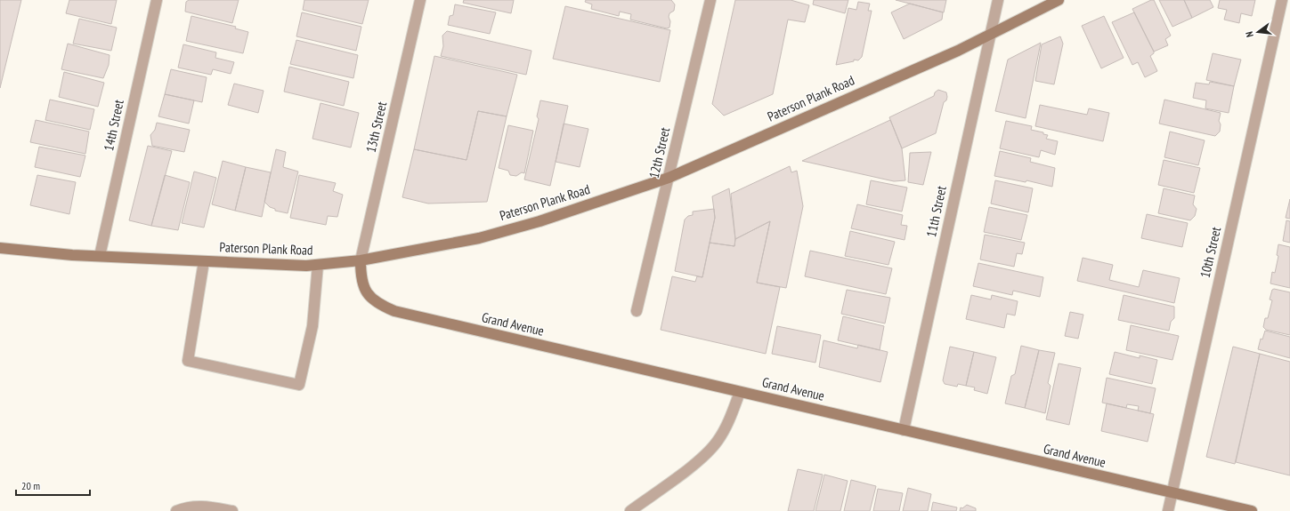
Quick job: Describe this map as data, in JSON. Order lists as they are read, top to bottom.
{
  "streets": {
    "main road": ["Paterson Plank Road", "Grand Avenue"],
    "street": [
      "14th Street",
      "13th Street",
      "12th Street",
      "11th Street",
      "10th Street"
    ]
  },
  "crossings": [
    ["Paterson Plank Road", "14th Street"],
    ["Paterson Plank Road", "13th Street"],
    ["Paterson Plank Road", "12th Street"],
    ["Paterson Plank Road", "11th Street"],
    ["Paterson Plank Road", "Grand Avenue"],
    ["13th Street", "Grand Avenue"],
    ["11th Street", "Grand Avenue"],
    ["10th Street", "Grand Avenue"]
  ],
  "scale_bar": "20 m",
  "north": "left"
}
